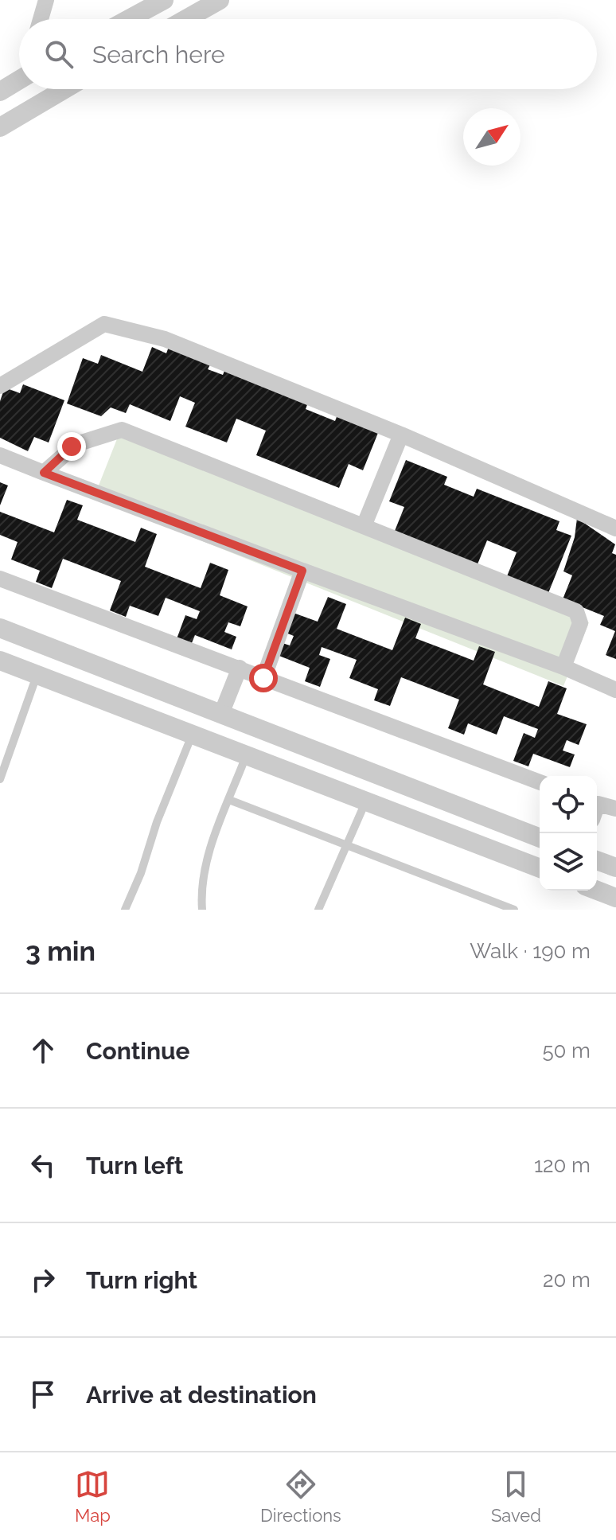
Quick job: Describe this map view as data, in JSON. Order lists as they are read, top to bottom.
{
  "north": "top right",
  "page": {
    "search": "Search here",
    "heading": ["3 min", "Walk · 190 m"],
    "list": [
      ["Continue", "50 m"],
      ["Turn left", "120 m"],
      ["Turn right", "20 m"],
      "Arrive at destination"
    ],
    "nav": ["Map", "Directions", "Saved"]
  }
}
